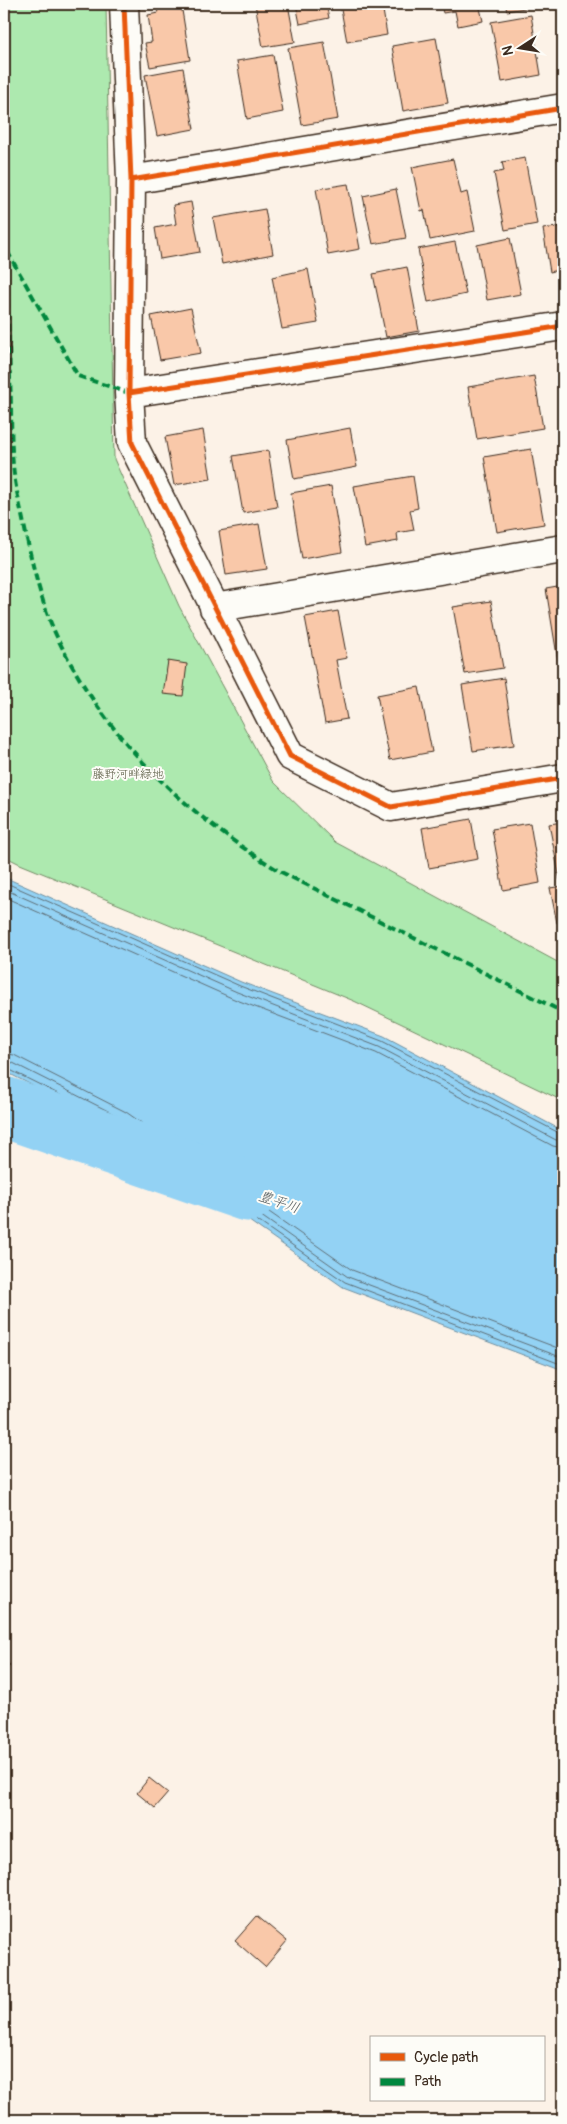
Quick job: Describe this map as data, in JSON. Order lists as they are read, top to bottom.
{
  "water": ["豊平川"],
  "parks": ["藤野河畔緑地"],
  "legend": ["Cycle path", "Path"],
  "north": "left"
}
